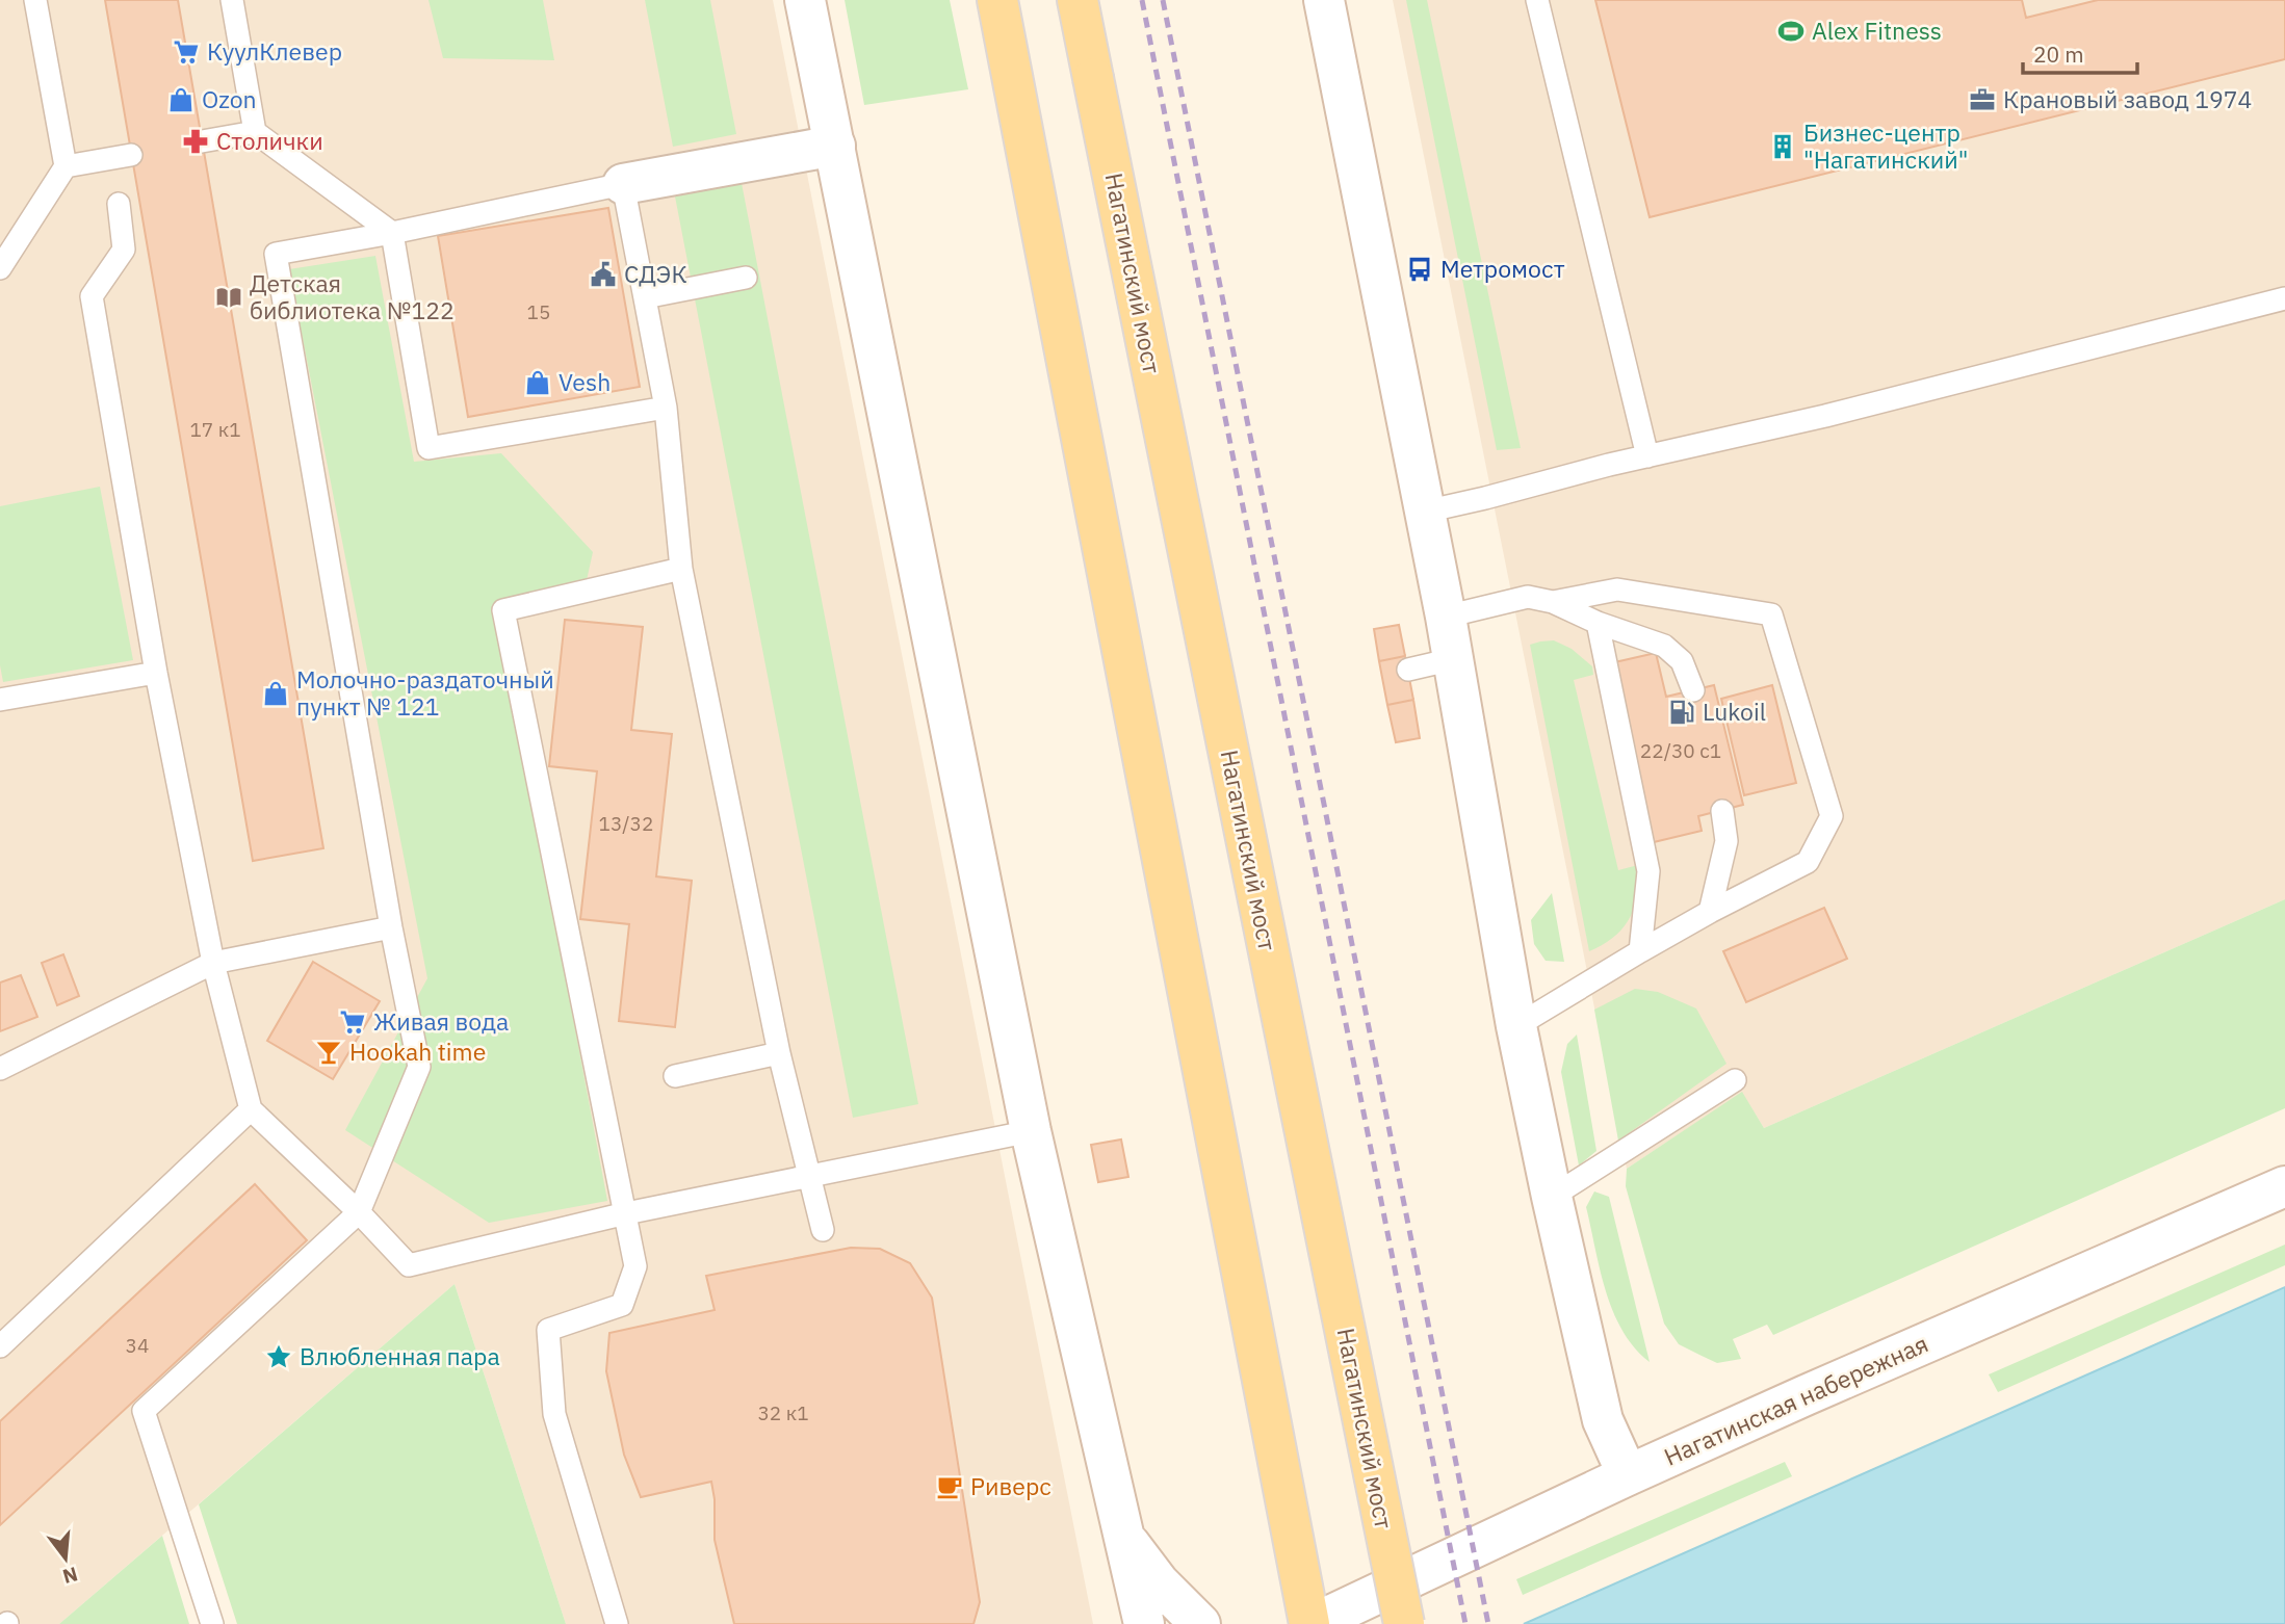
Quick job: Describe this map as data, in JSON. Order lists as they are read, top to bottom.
{
  "streets": {
    "main road": ["Нагатинский мост", "Нагатинская набережная"]
  },
  "places": {
    "sports": ["Alex Fitness"],
    "supermarket": ["КуулКлевер", "Живая вода"],
    "shop": ["Ozon", "Vesh", "Молочно-раздаточный пункт № 121"],
    "office": ["Крановый завод 1974"],
    "pharmacy": ["Столички"],
    "building": ["Бизнес-центр \"Нагатинский\""],
    "bus stop": ["Метромост"],
    "public building": ["СДЭК"],
    "library": ["Детская библиотека №122"],
    "fuel station": ["Lukoil"],
    "bar": ["Hookah time"],
    "place": ["Влюбленная пара"],
    "cafe": ["Риверс"]
  },
  "house_numbers": [
    "15",
    "17 к1",
    "22/30 с1",
    "13/32",
    "34",
    "32 к1"
  ],
  "scale_bar": "20 m",
  "north": "bottom"
}
